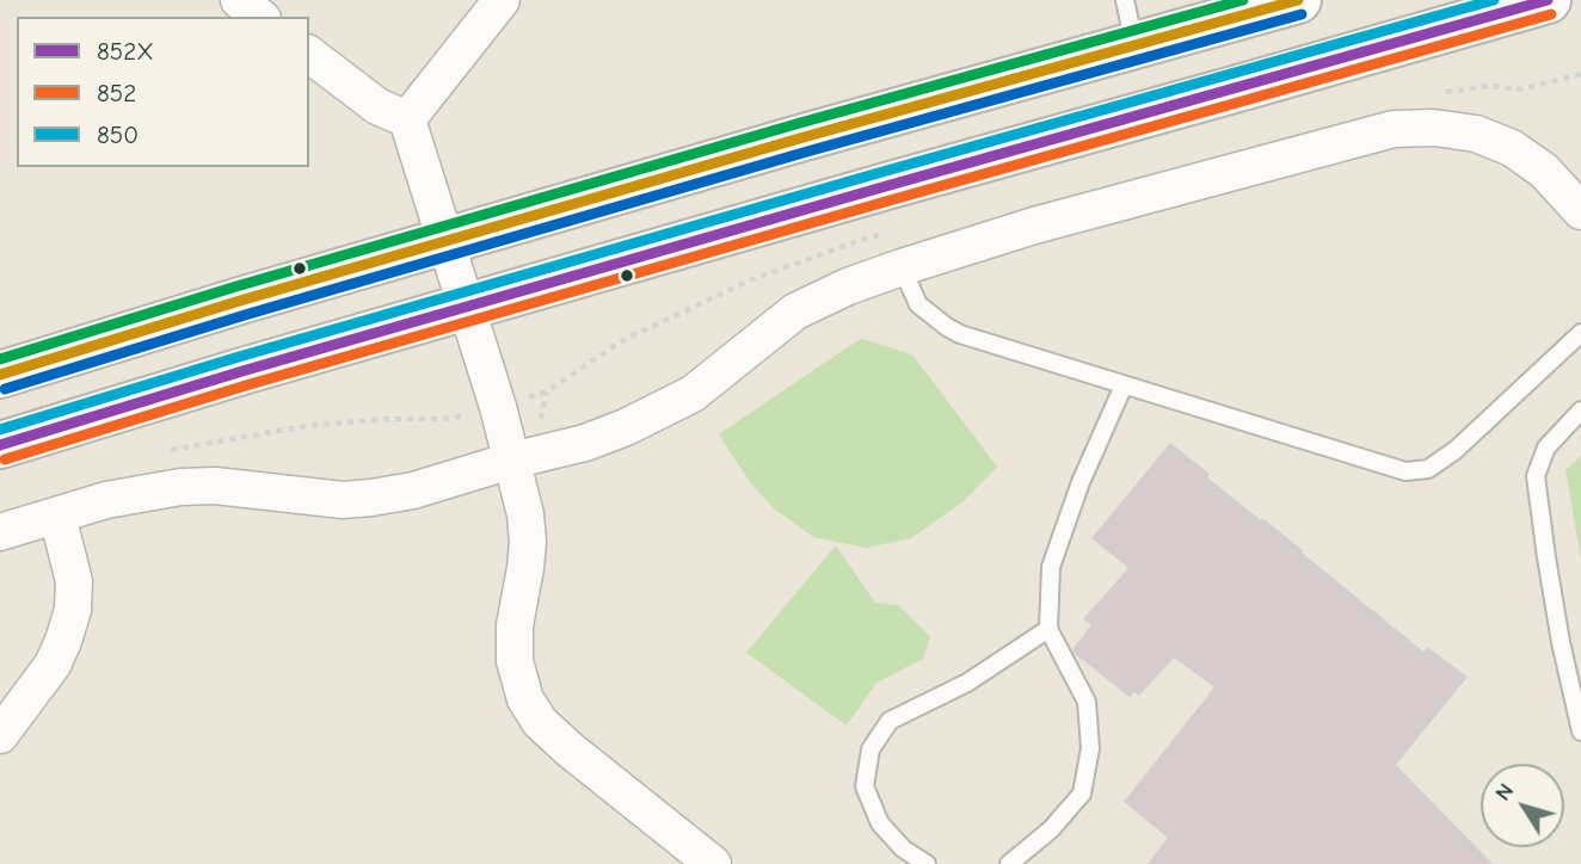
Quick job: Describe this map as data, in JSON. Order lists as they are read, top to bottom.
{
  "lines": ["transit line 852X", "transit line 850", "transit line 852"],
  "legend": ["852X", "852", "850"],
  "north": "top left"
}
